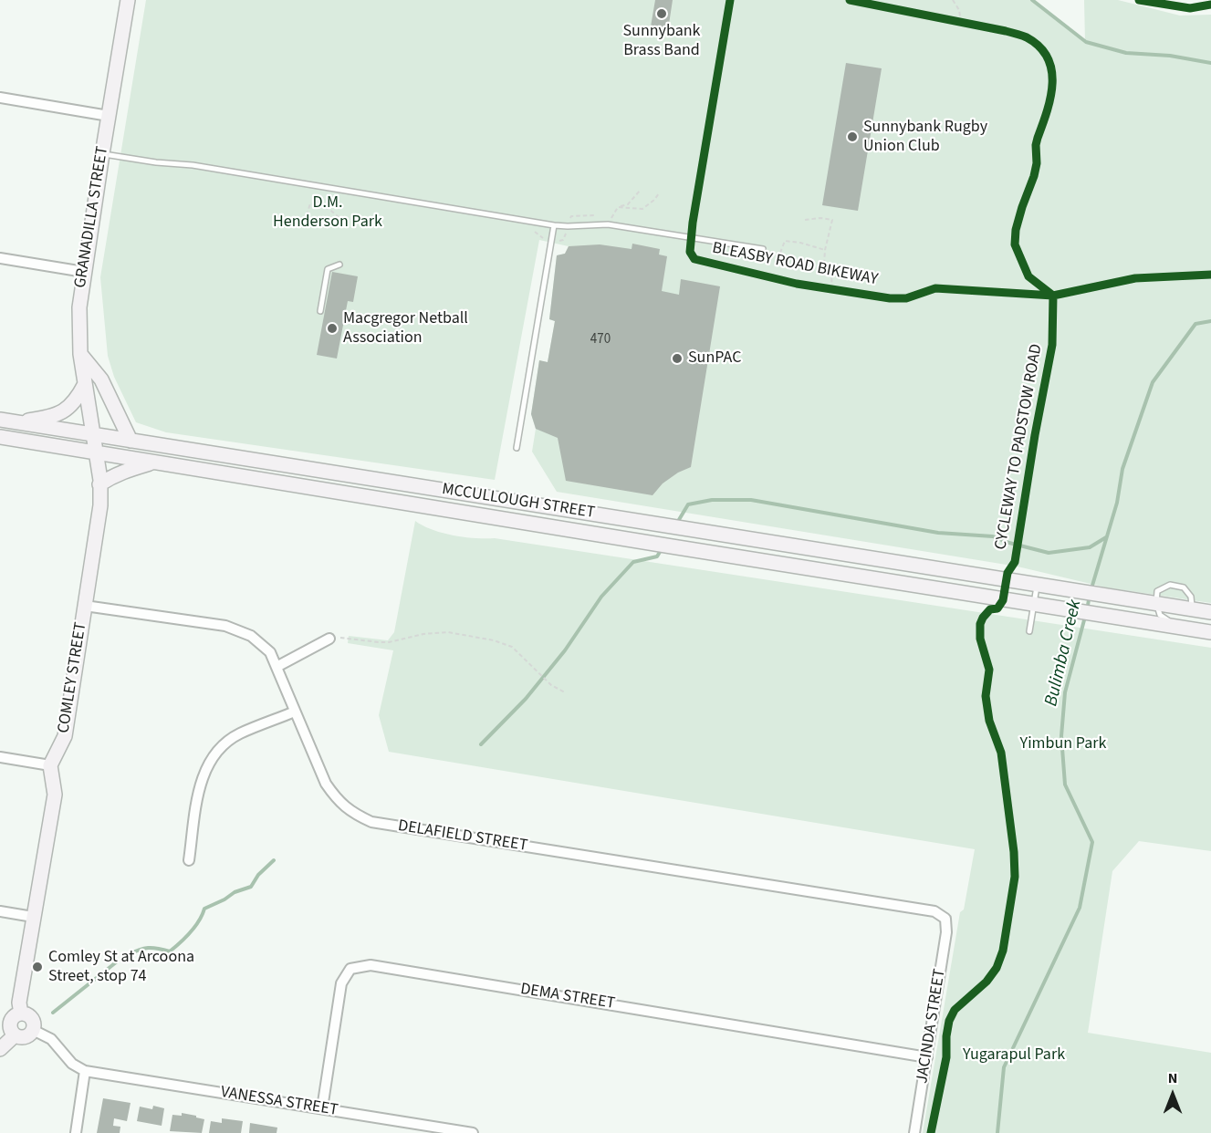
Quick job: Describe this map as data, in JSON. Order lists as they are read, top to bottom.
{
  "streets": {
    "main road": ["GRANADILLA STREET", "MCCULLOUGH STREET", "COMLEY STREET"],
    "street": [
      "DELAFIELD STREET",
      "DEMA STREET",
      "JACINDA STREET",
      "VANESSA STREET"
    ],
    "cycle path": ["BLEASBY ROAD BIKEWAY", "CYCLEWAY TO PADSTOW ROAD"]
  },
  "crossings": [
    ["GRANADILLA STREET", "MCCULLOUGH STREET"],
    ["GRANADILLA STREET", "COMLEY STREET"],
    ["MCCULLOUGH STREET", "COMLEY STREET"],
    ["COMLEY STREET", "DELAFIELD STREET"],
    ["DELAFIELD STREET", "JACINDA STREET"],
    ["DEMA STREET", "JACINDA STREET"],
    ["DEMA STREET", "VANESSA STREET"]
  ],
  "water": ["Bulimba Creek"],
  "parks": ["D.M. Henderson Park", "Yimbun Park", "Yugarapul Park"],
  "places": [
    "Sunnybank Brass Band",
    "Sunnybank Rugby Union Club",
    "Macgregor Netball Association",
    "SunPAC",
    "Comley St at Arcoona Street, stop 74"
  ],
  "house_numbers": ["470"],
  "north": "top"
}
